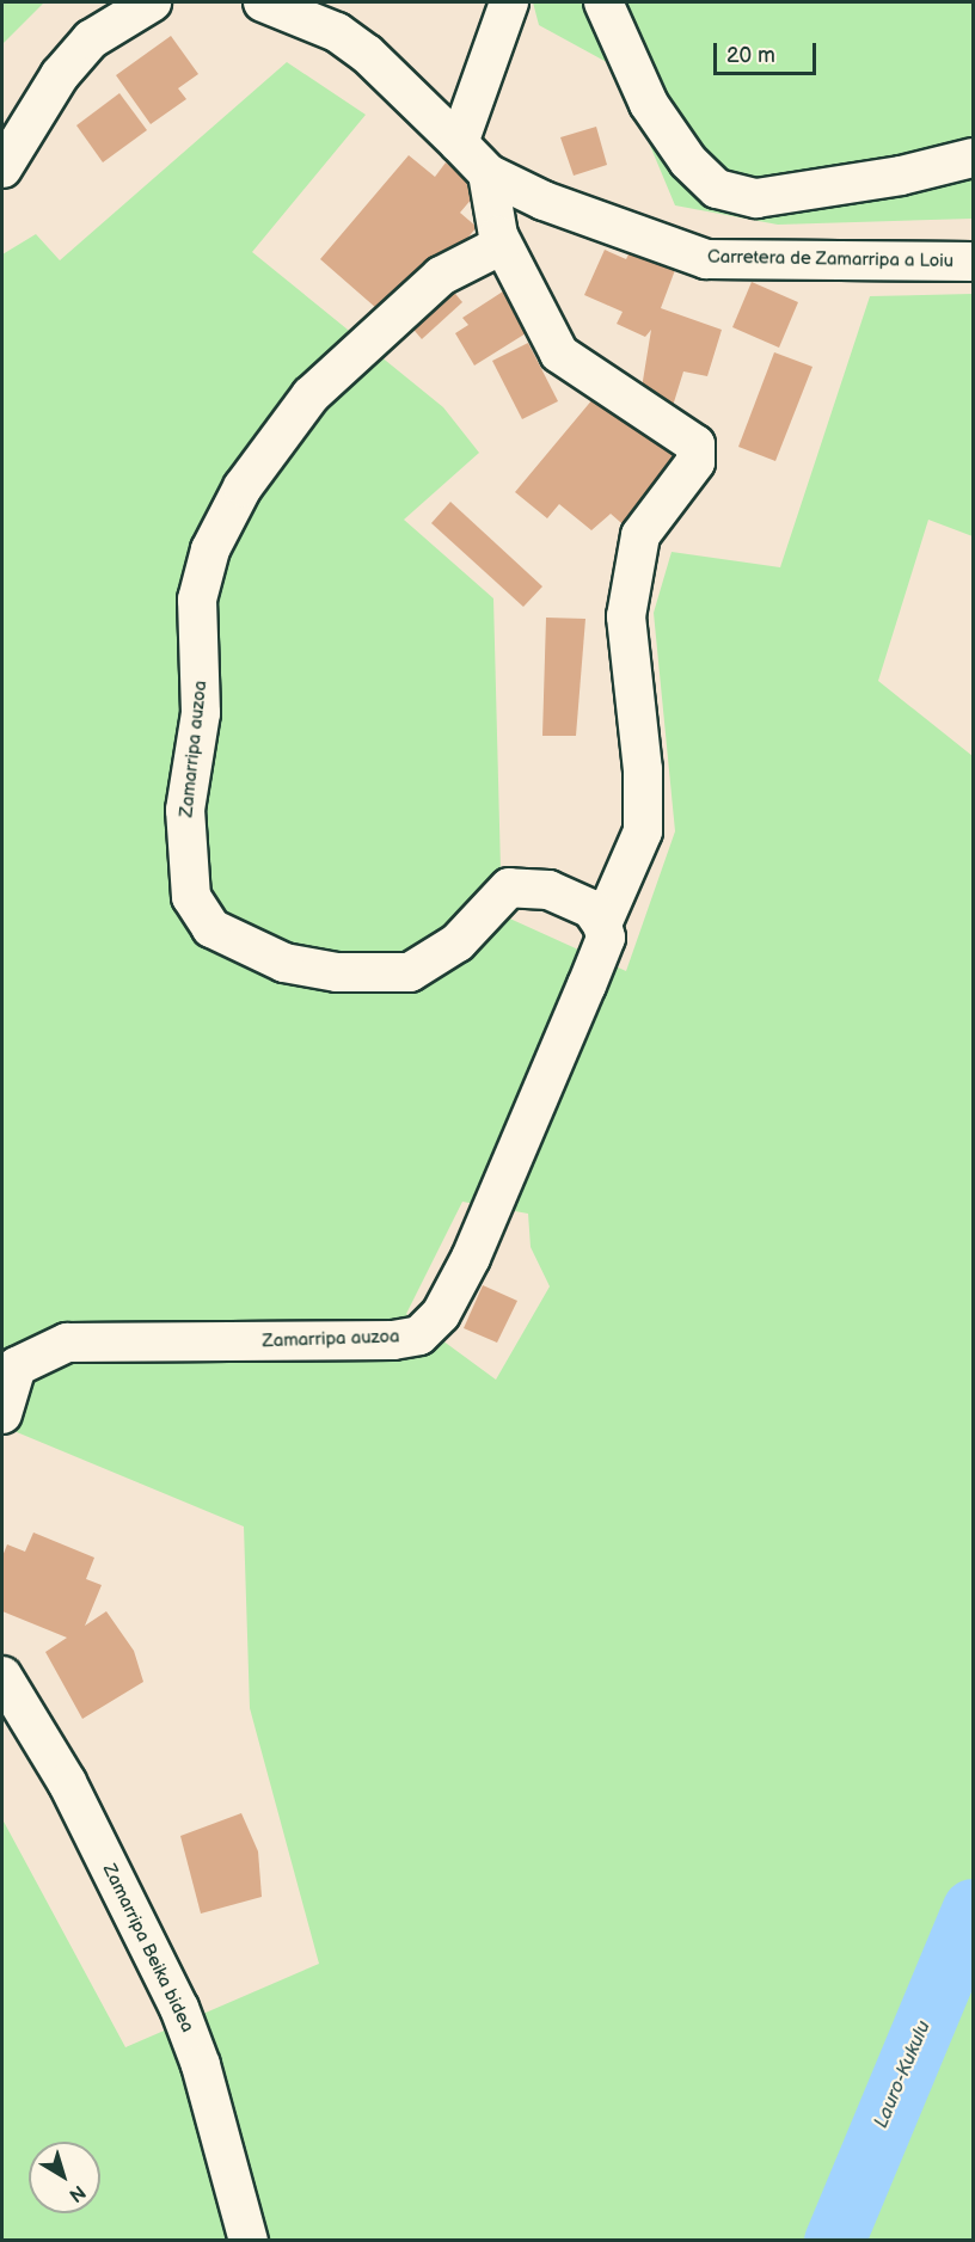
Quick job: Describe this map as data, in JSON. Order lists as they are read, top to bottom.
{
  "streets": {
    "street": ["Carretera de Zamarripa a Loiu", "Zamarripa auzoa", "Zamarripa Beika bidea"]
  },
  "crossings": [
    ["Carretera de Zamarripa a Loiu", "Zamarripa auzoa"]
  ],
  "water": ["Lauro-Kukulu"],
  "scale_bar": "20 m",
  "north": "bottom right"
}
